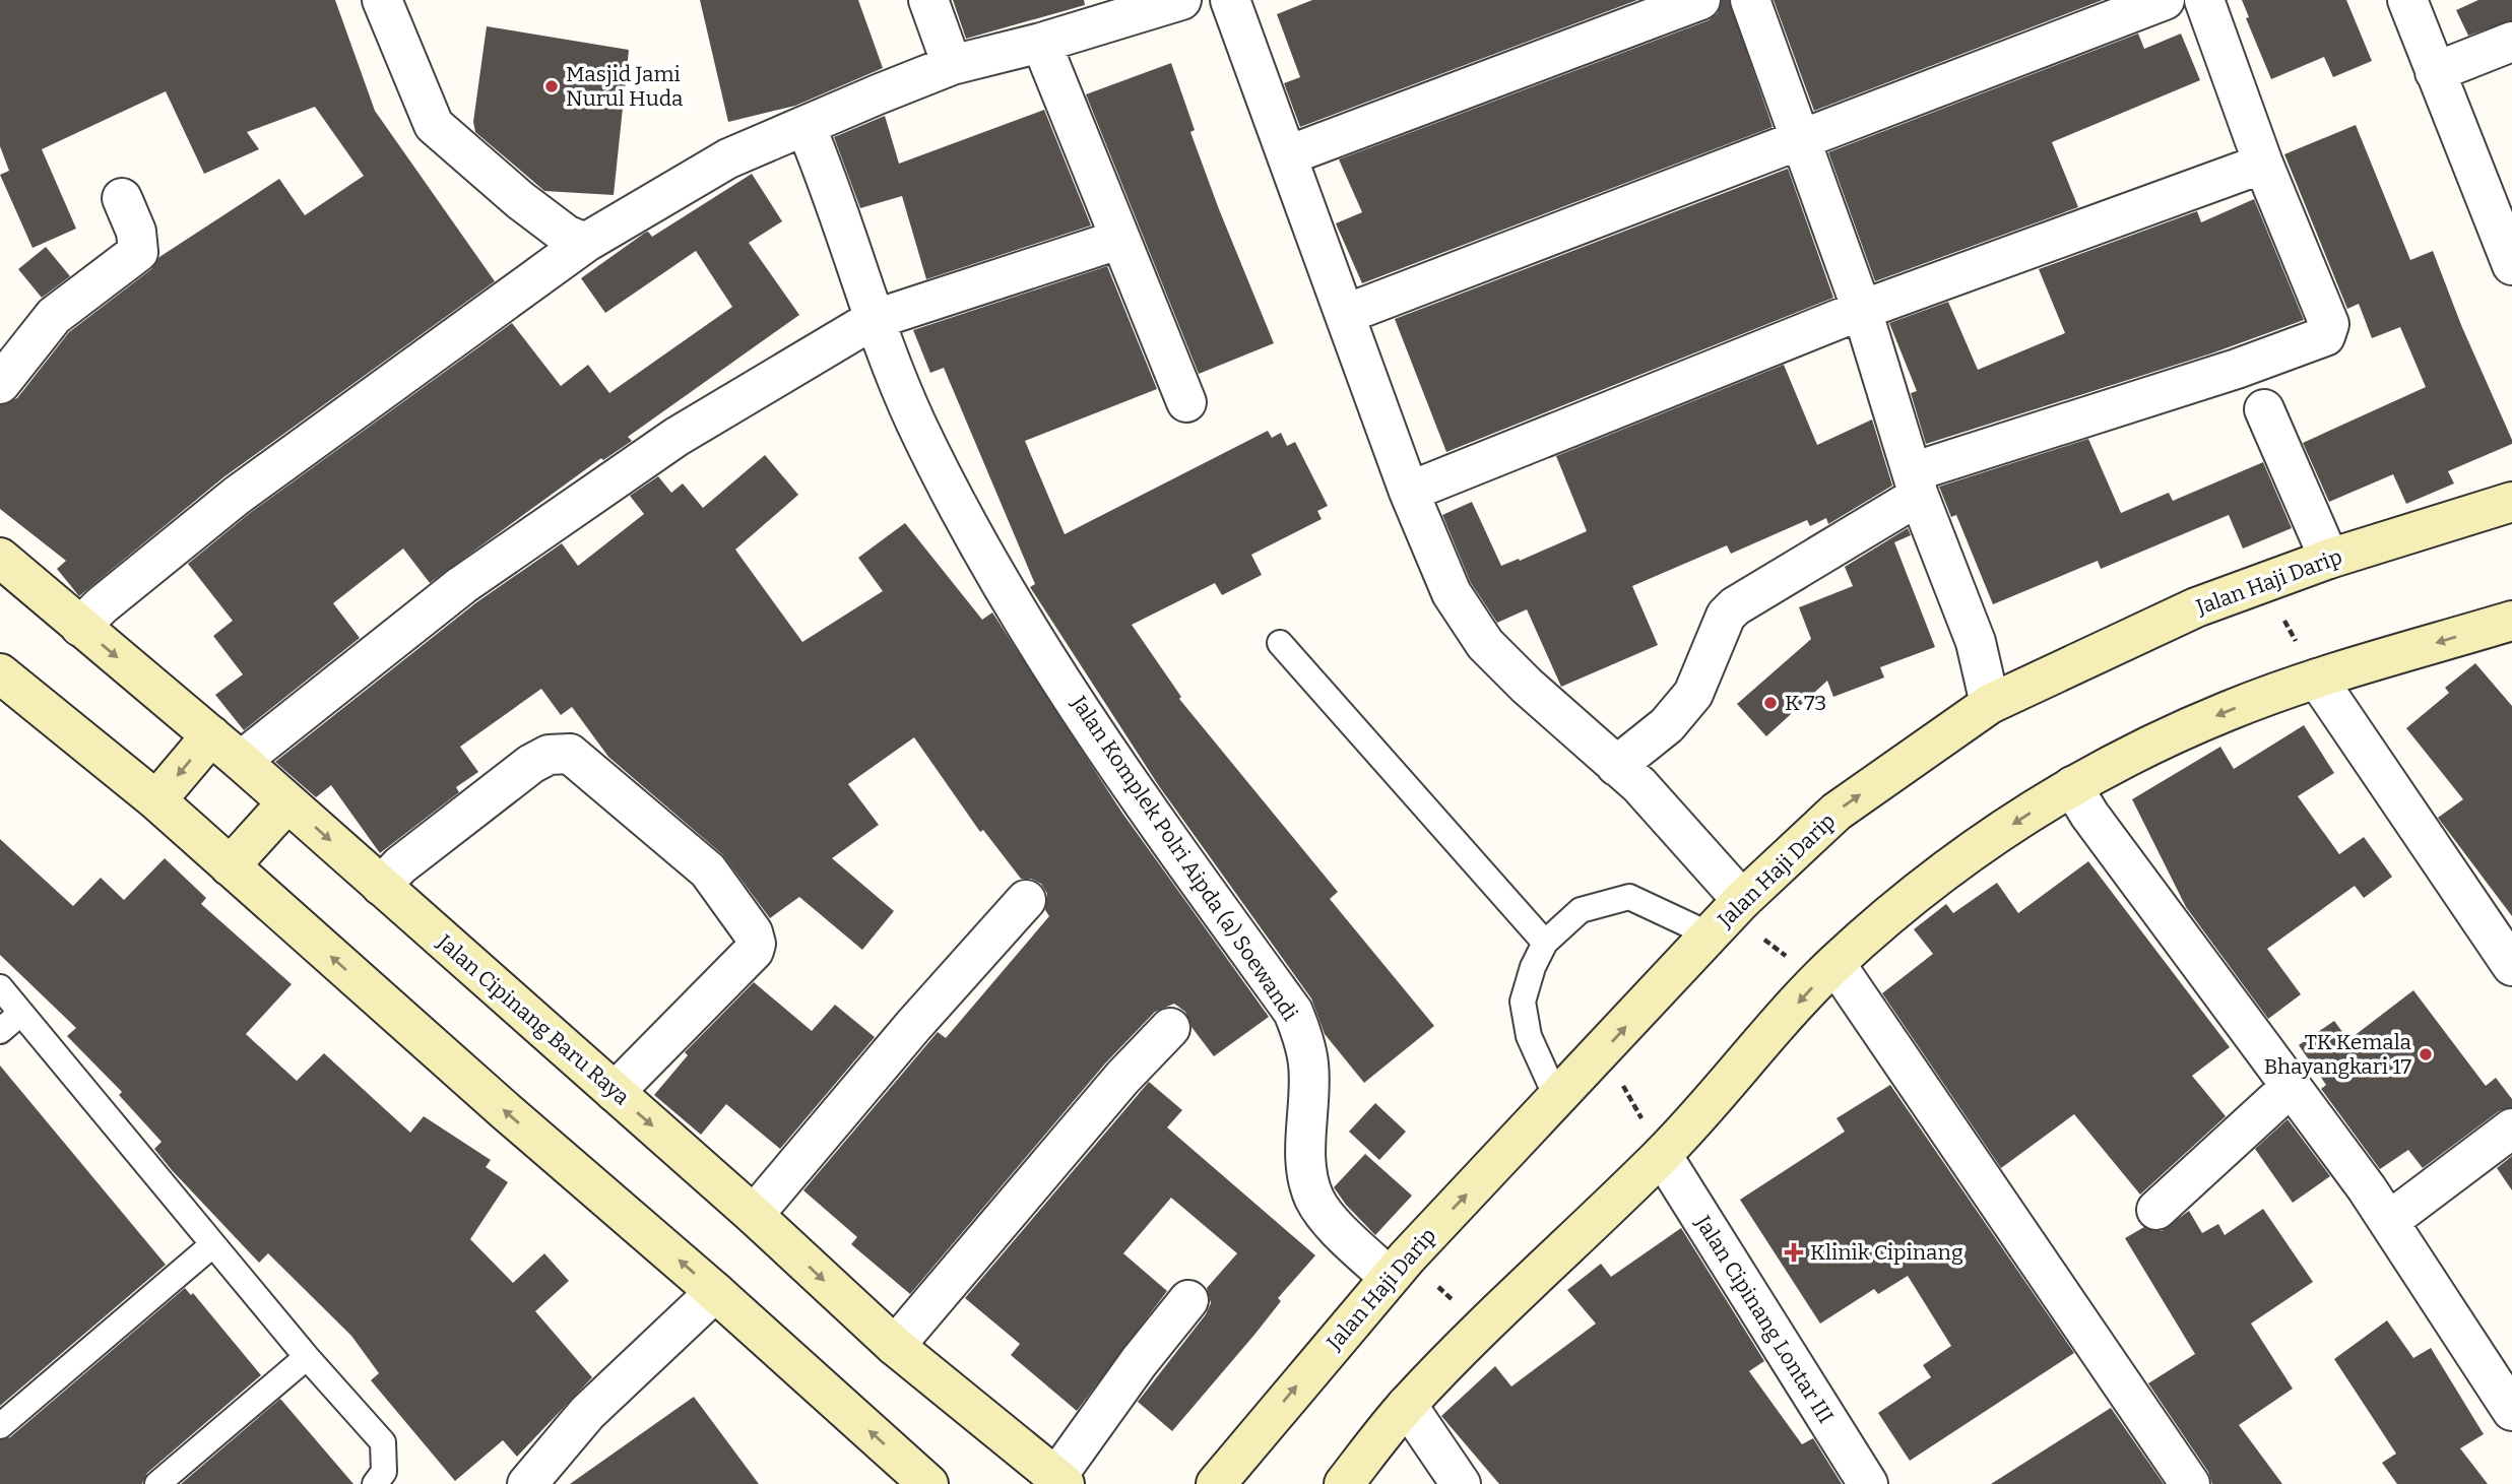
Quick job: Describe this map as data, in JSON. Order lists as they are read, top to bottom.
{
  "streets": {
    "main road": ["Jalan Haji Darip", "Jalan Cipinang Baru Raya"],
    "street": ["Jalan Komplek Polri Aipda (a) Soewandi", "Jalan Cipinang Lontar III"]
  },
  "crossings": [
    ["Jalan Haji Darip", "Jalan Komplek Polri Aipda (a) Soewandi"]
  ],
  "places": {
    "other": ["Masjid Jami Nurul Huda", "K 73", "TK Kemala Bhayangkari 17"],
    "health": ["Klinik Cipinang"]
  }
}
